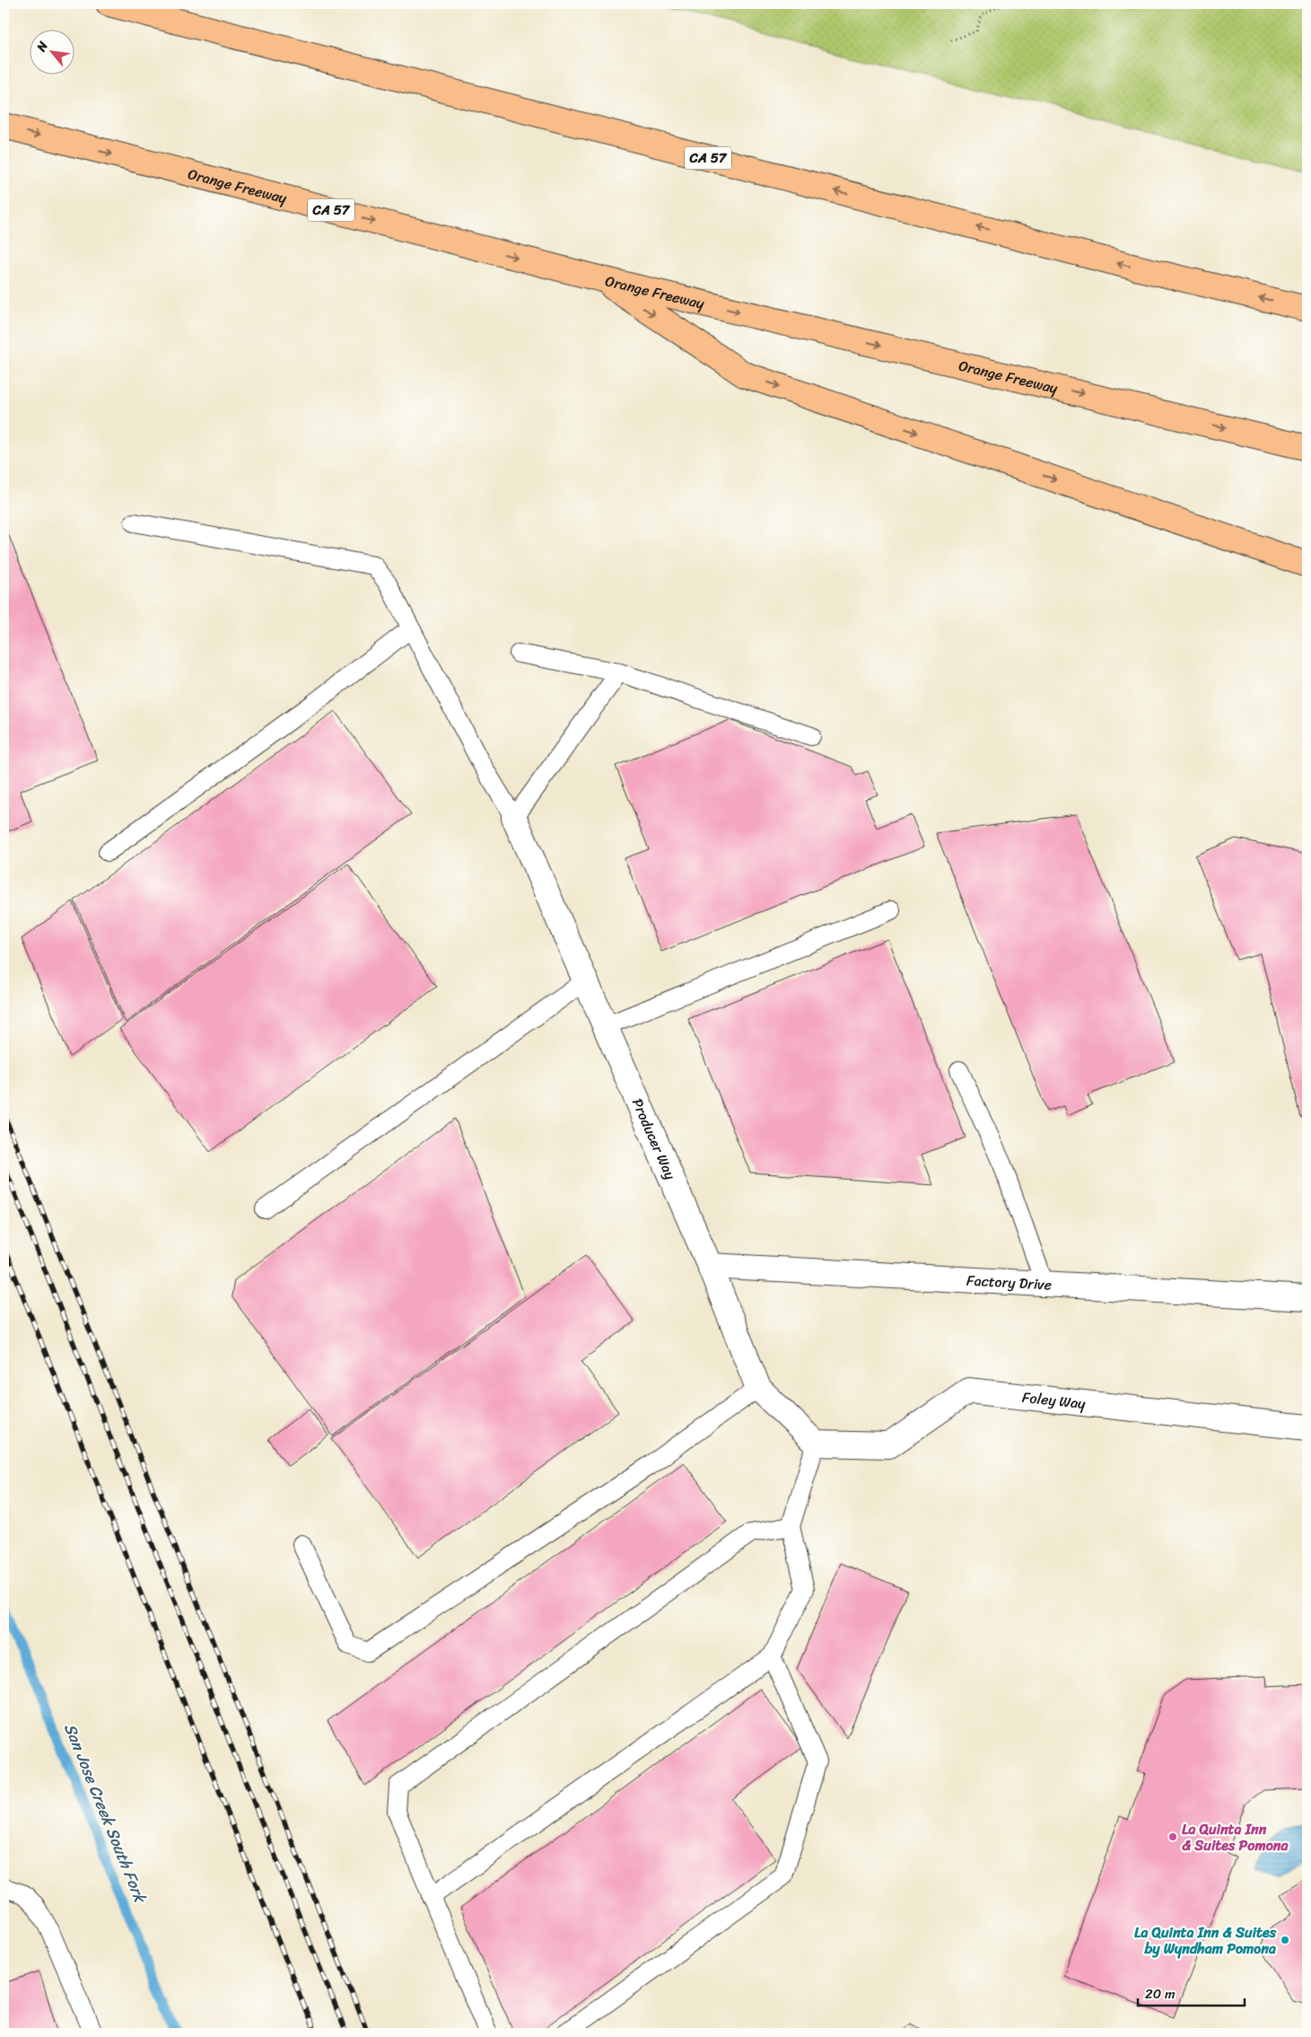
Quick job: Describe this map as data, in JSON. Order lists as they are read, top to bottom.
{
  "streets": {
    "highway": ["CA 57", "Orange Freeway"],
    "street": ["Producer Way", "Factory Drive", "Foley Way"]
  },
  "crossings": [
    ["Producer Way", "Factory Drive"],
    ["Producer Way", "Foley Way"]
  ],
  "water": ["San Jose Creek South Fork"],
  "places": ["La Quinta Inn & Suites Pomona", "La Quinta Inn & Suites by Wyndham Pomona"],
  "scale_bar": "20 m",
  "north": "top left"
}
